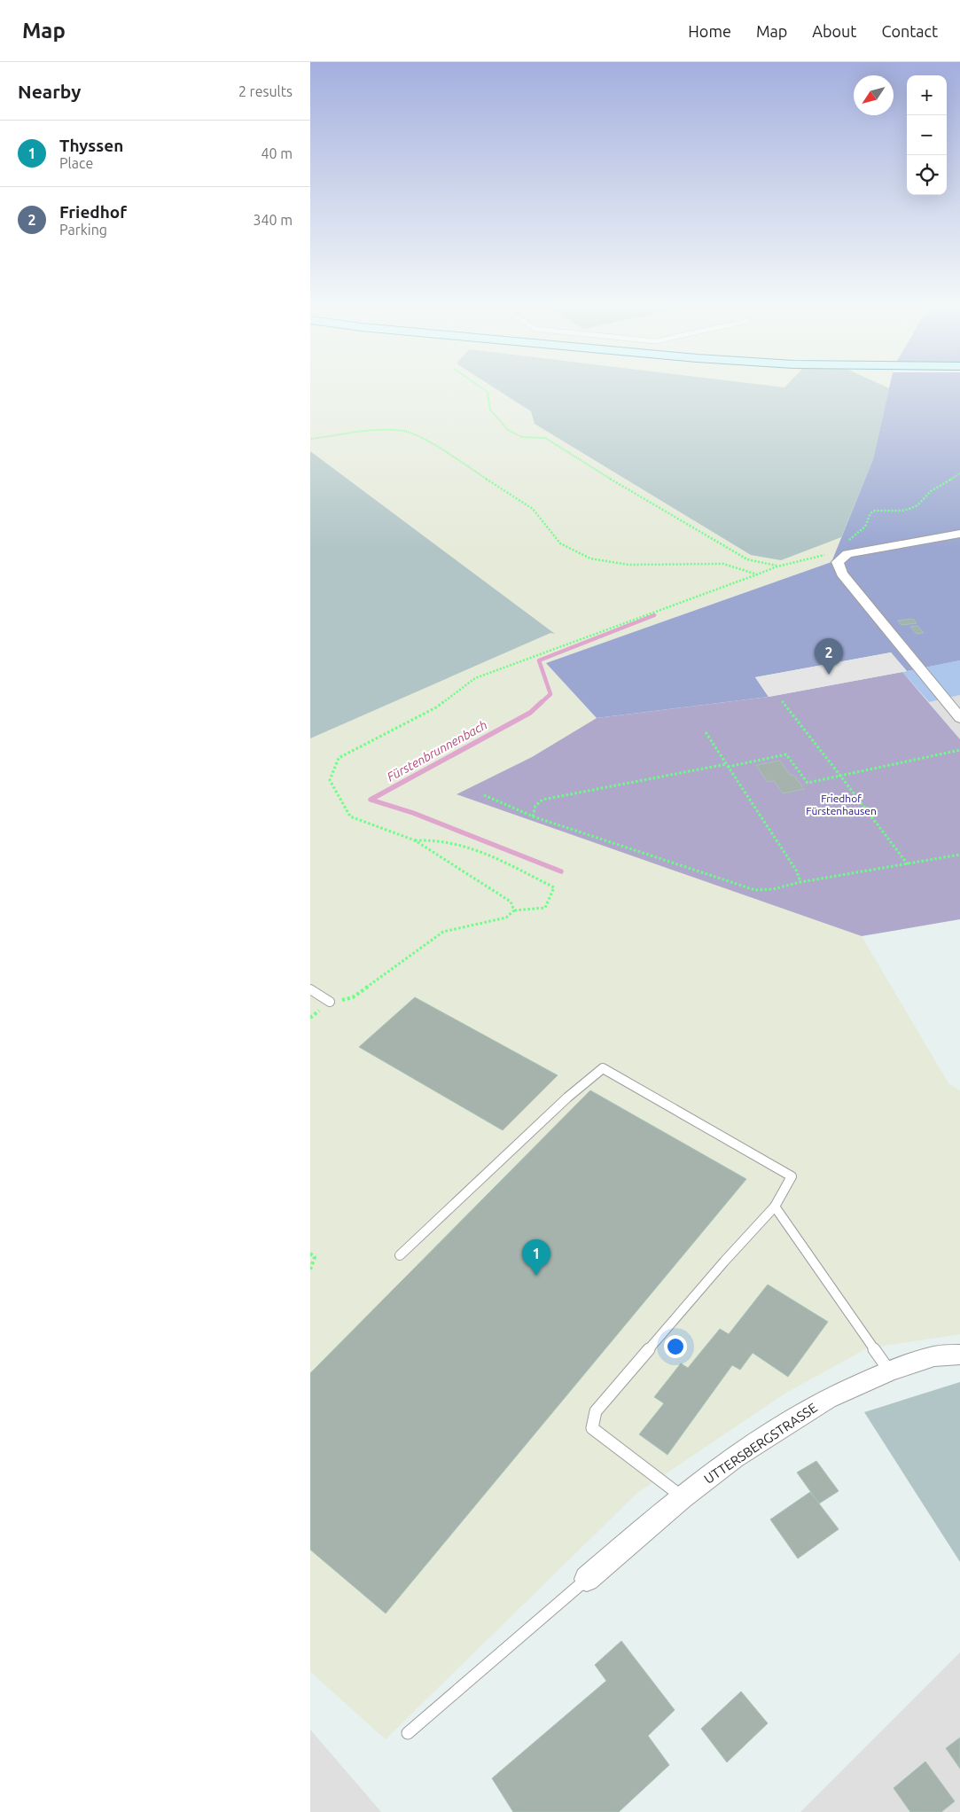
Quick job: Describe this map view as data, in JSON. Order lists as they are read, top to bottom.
{
  "streets": {
    "street": ["UTTERSBERGSTRASSE"]
  },
  "water": ["Fürstenbrunnenbach"],
  "parks": ["Friedhof Fürstenhausen"],
  "north": "bottom left",
  "page": {
    "header": "Map",
    "nav": [
      "Home",
      "Map",
      "About",
      "Contact"
    ],
    "heading": ["Nearby", "2 results"],
    "map_buttons": ["+", "−"],
    "list": [
      {
        "mark": "1",
        "name": "Thyssen",
        "note": "Place",
        "value": "40 m"
      },
      {
        "mark": "2",
        "name": "Friedhof",
        "note": "Parking",
        "value": "340 m"
      }
    ],
    "pins": ["2", "1"]
  }
}
